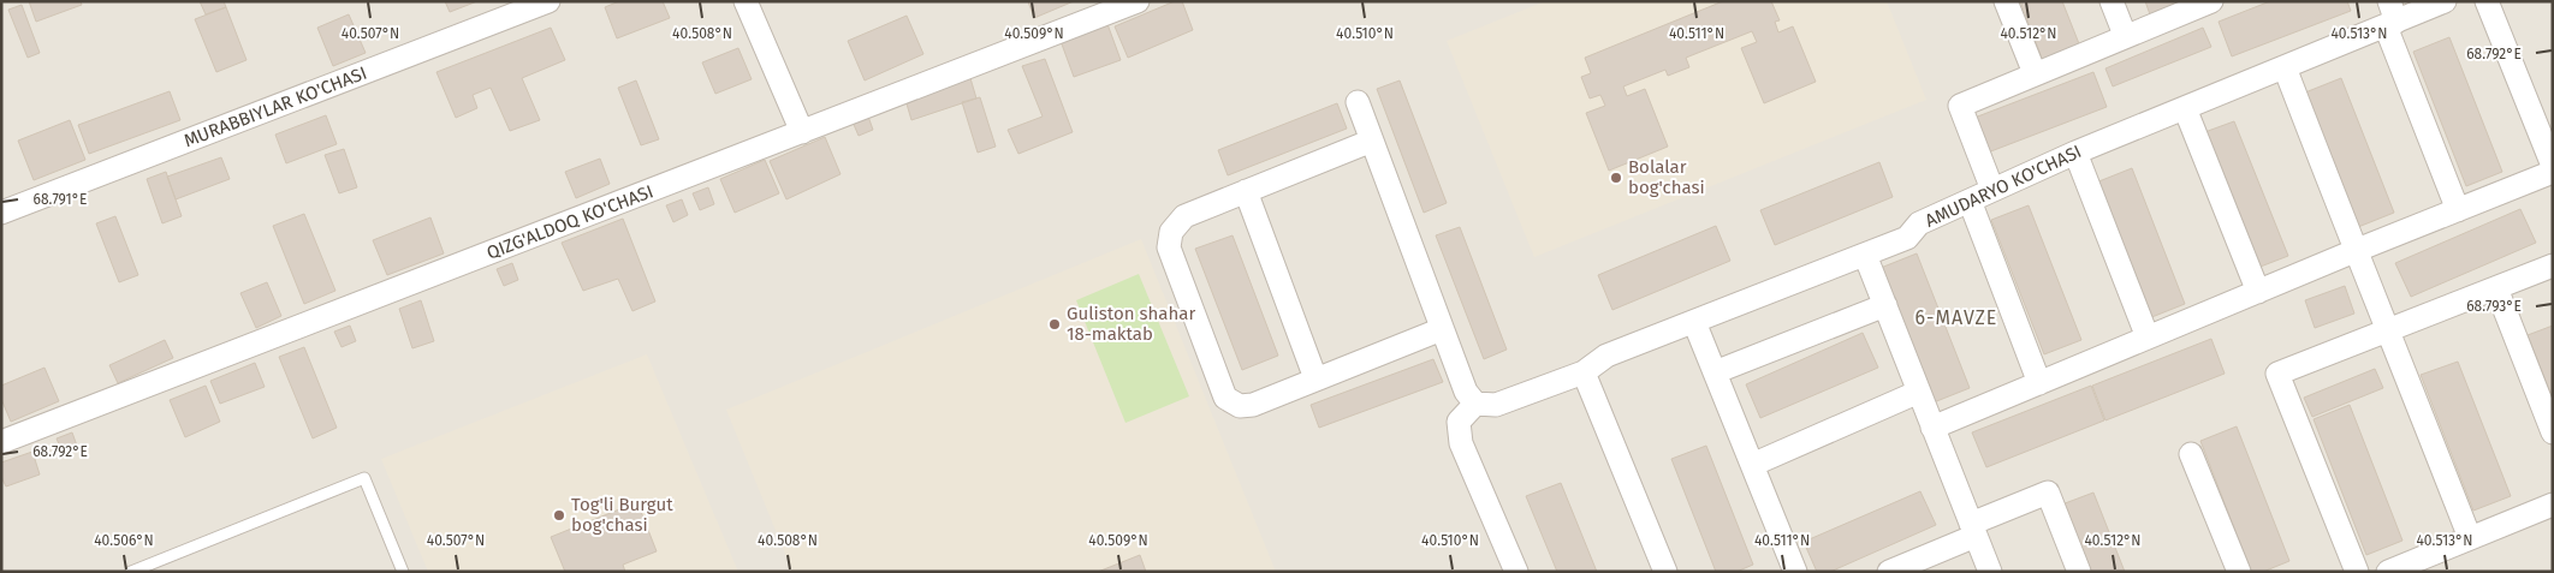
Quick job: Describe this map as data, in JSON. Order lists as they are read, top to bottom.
{
  "streets": {
    "street": ["MURABBIYLAR KO'CHASI", "AMUDARYO KO'CHASI", "QIZG'ALDOQ KO'CHASI"]
  },
  "districts": ["6-MAVZE"],
  "places": ["Bolalar bog'chasi", "Guliston shahar 18-maktab", "Tog'li Burgut bog'chasi"],
  "coordinates": [
    "40.507°N",
    "40.508°N",
    "40.509°N",
    "40.510°N",
    "40.511°N",
    "40.512°N",
    "40.513°N",
    "68.792°E",
    "68.791°E",
    "68.793°E",
    "40.506°N"
  ]
}
